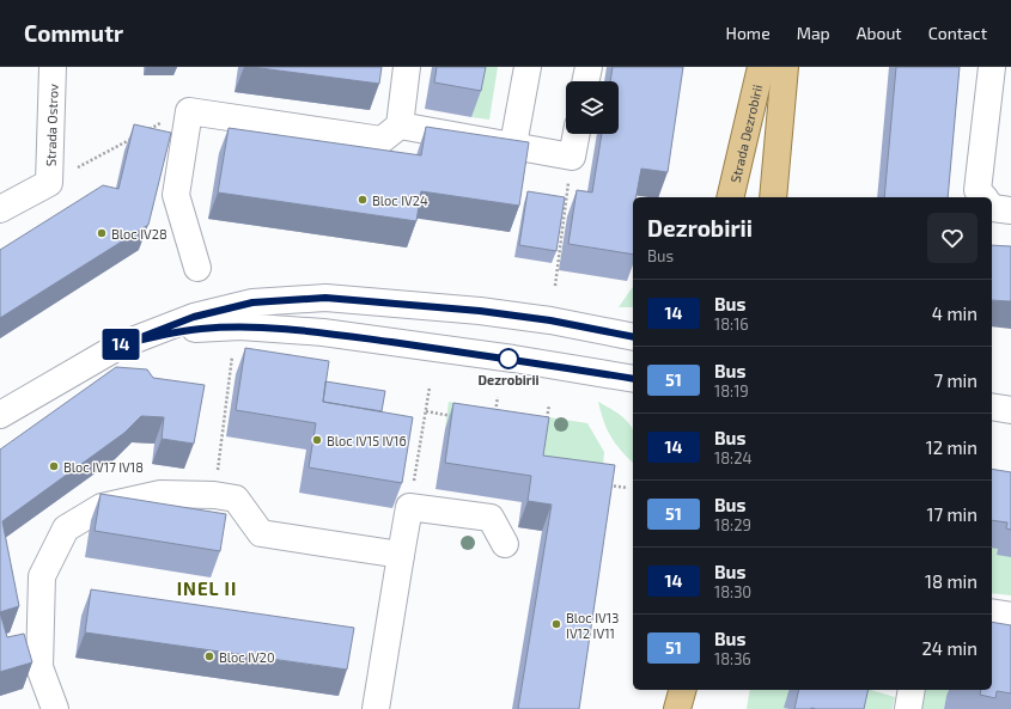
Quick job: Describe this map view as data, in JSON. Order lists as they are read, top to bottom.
{
  "streets": {
    "main road": ["Strada Dezrobirii"],
    "street": ["Strada Ostrov"]
  },
  "districts": ["INEL II"],
  "places": [
    "Bloc IV24",
    "Bloc IV28",
    "Dezrobirii",
    "Bloc IV15 IV16",
    "Bloc IV17 IV18",
    "Bloc IV13 IV12 IV11",
    "Bloc IV20"
  ],
  "lines": ["bus line 14"],
  "page": {
    "header": "Commutr",
    "nav": [
      "Home",
      "Map",
      "About",
      "Contact"
    ],
    "on_map": "14",
    "heading": ["Dezrobirii", "Bus"],
    "list": [
      {
        "mark": "14",
        "name": "Bus",
        "note": "18:16",
        "value": "4 min"
      },
      {
        "mark": "51",
        "name": "Bus",
        "note": "18:19",
        "value": "7 min"
      },
      {
        "mark": "14",
        "name": "Bus",
        "note": "18:24",
        "value": "12 min"
      },
      {
        "mark": "51",
        "name": "Bus",
        "note": "18:29",
        "value": "17 min"
      },
      {
        "mark": "14",
        "name": "Bus",
        "note": "18:30",
        "value": "18 min"
      },
      {
        "mark": "51",
        "name": "Bus",
        "note": "18:36",
        "value": "24 min"
      }
    ]
  }
}
